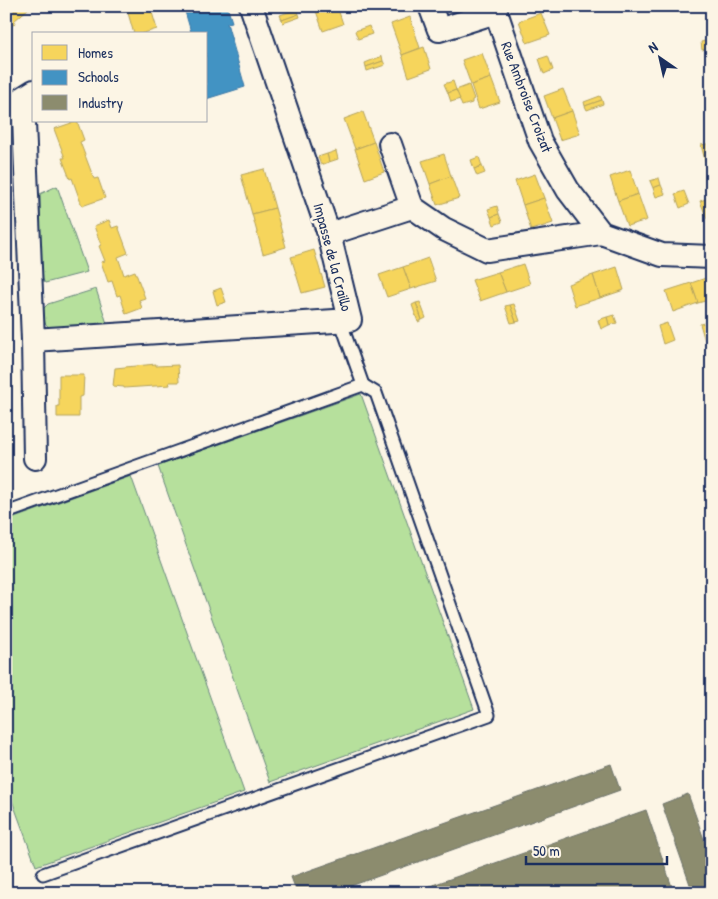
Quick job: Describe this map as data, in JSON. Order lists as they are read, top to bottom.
{
  "streets": {
    "street": ["Rue Ambroise Croizat", "Impasse de la Craillo"]
  },
  "legend": ["Homes", "Schools", "Industry"],
  "scale_bar": "50 m",
  "north": "top left"
}
